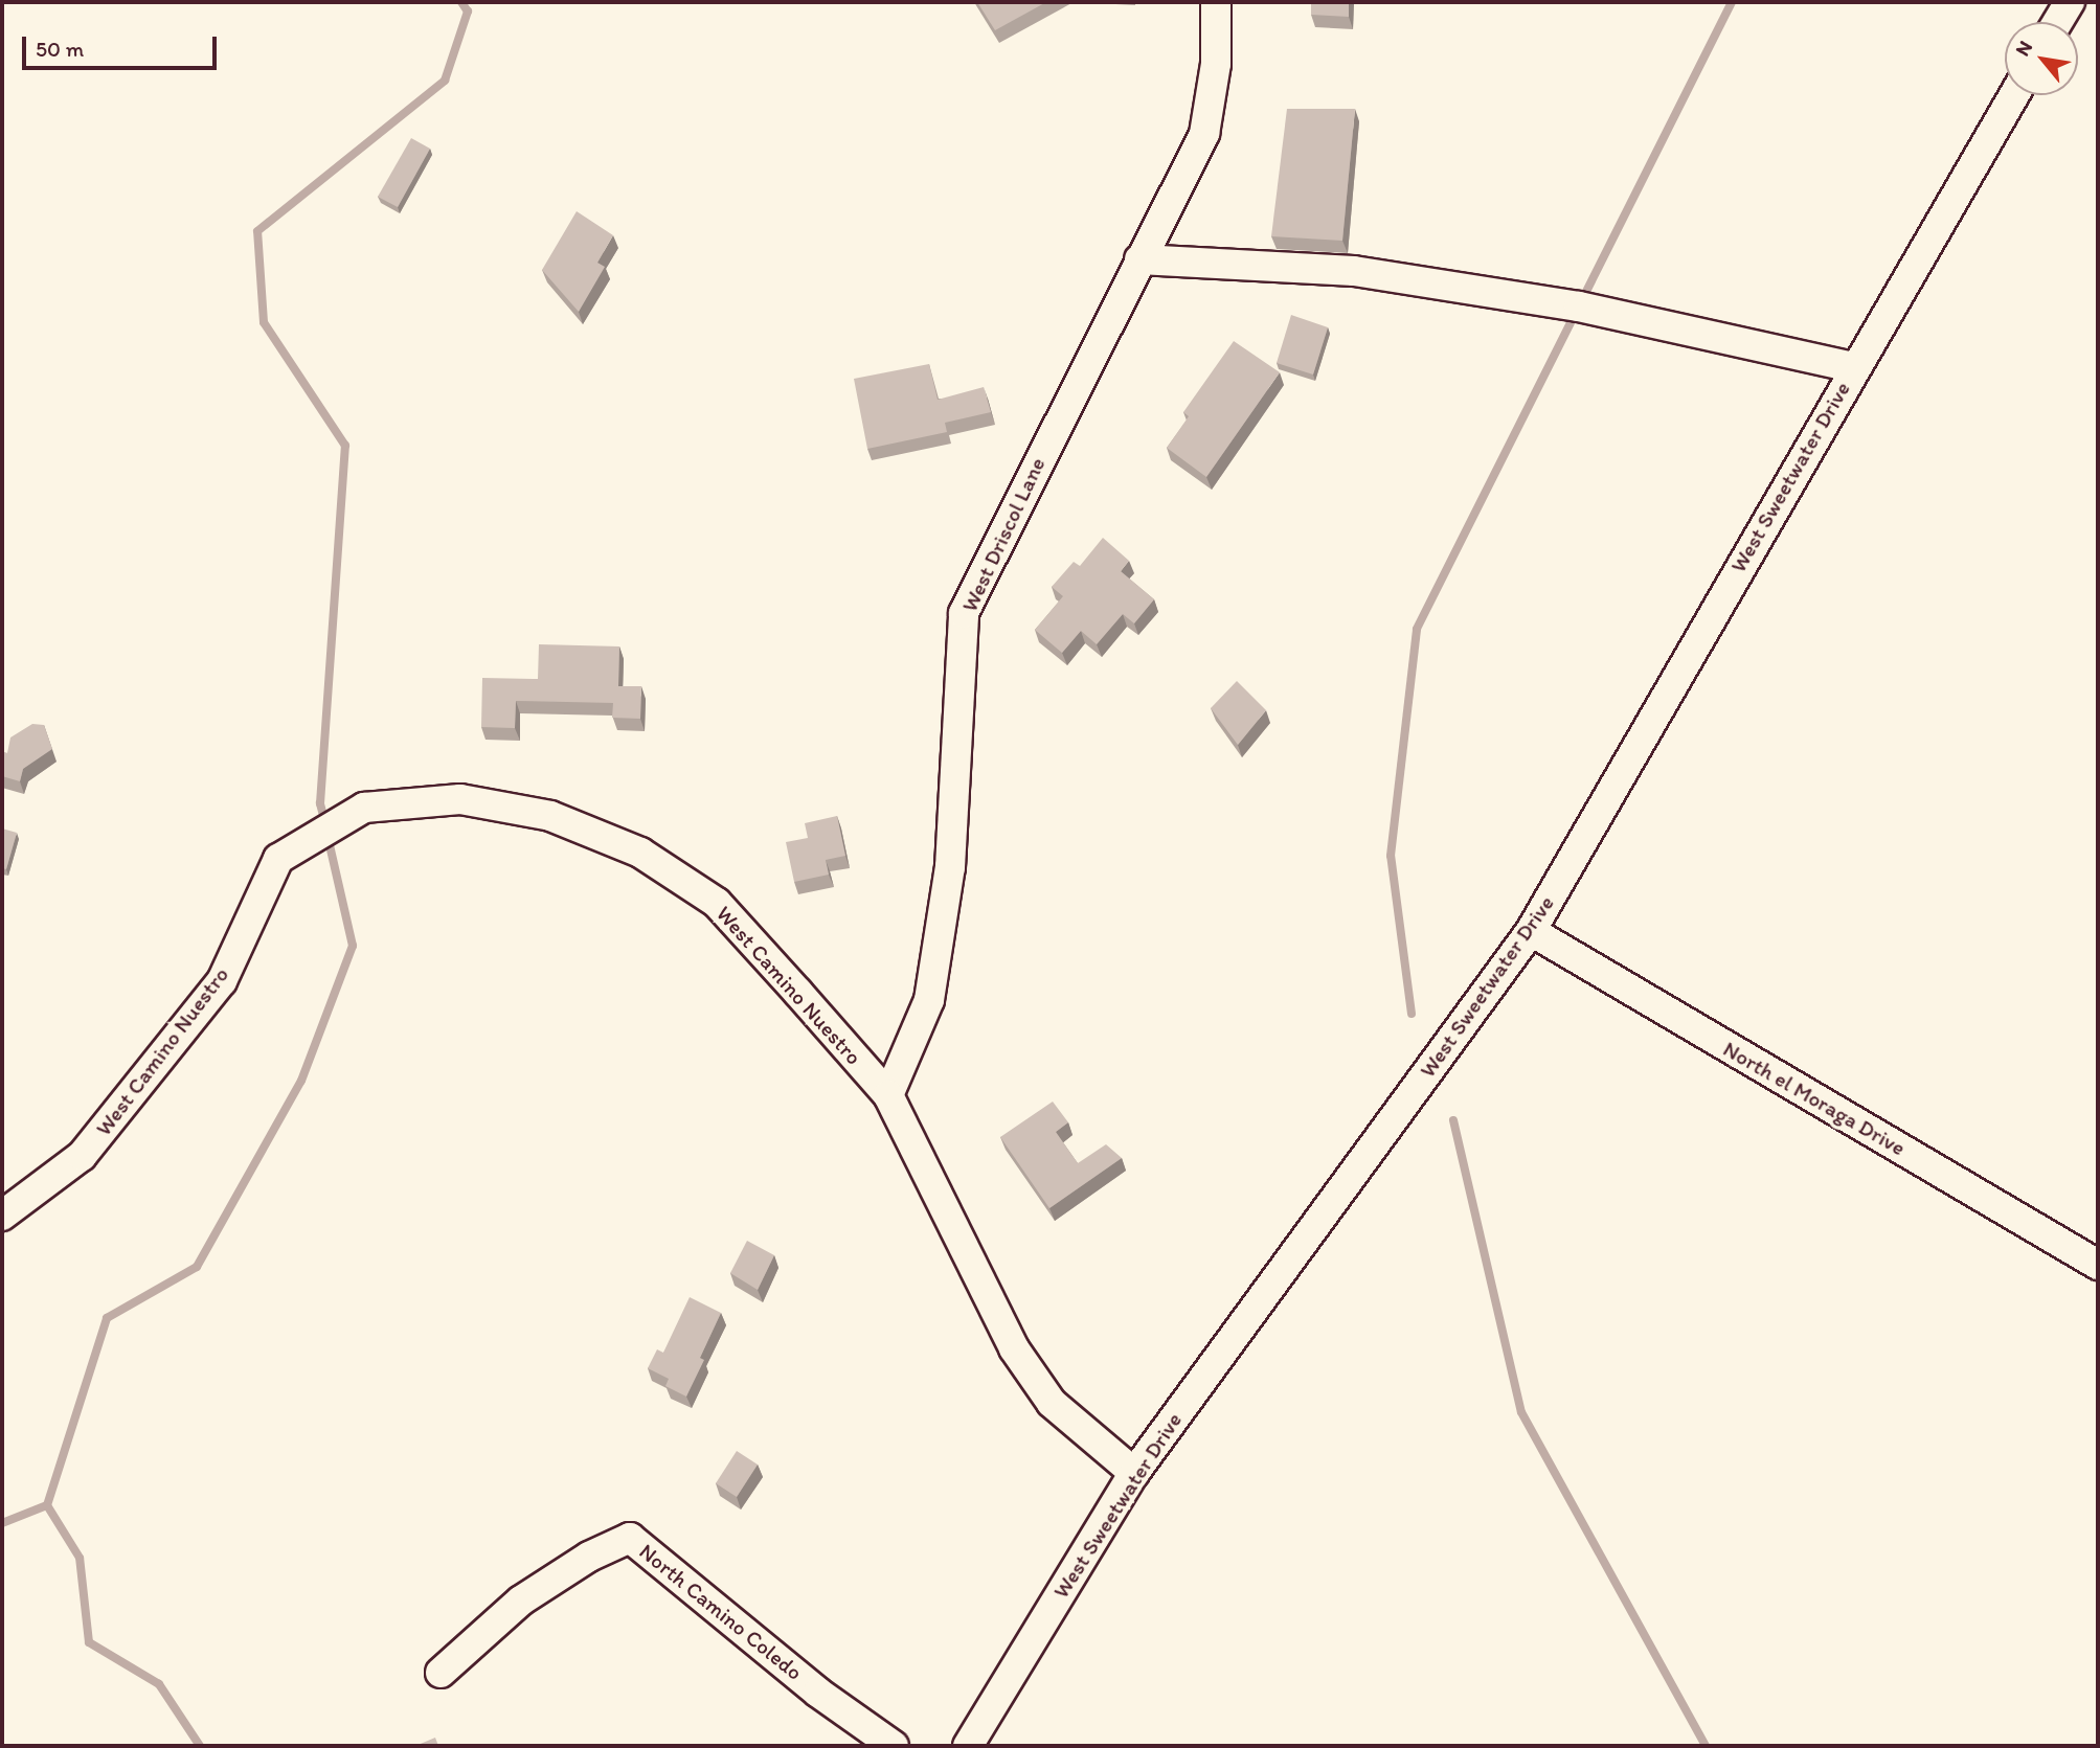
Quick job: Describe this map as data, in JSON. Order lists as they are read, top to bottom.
{
  "streets": {
    "street": [
      "West Sweetwater Drive",
      "West Driscol Lane",
      "West Camino Nuestro",
      "North el Moraga Drive",
      "North Camino Coledo"
    ]
  },
  "crossings": [
    ["West Sweetwater Drive", "West Camino Nuestro"],
    ["West Sweetwater Drive", "North el Moraga Drive"],
    ["West Driscol Lane", "West Camino Nuestro"]
  ],
  "scale_bar": "50 m",
  "north": "top left"
}
